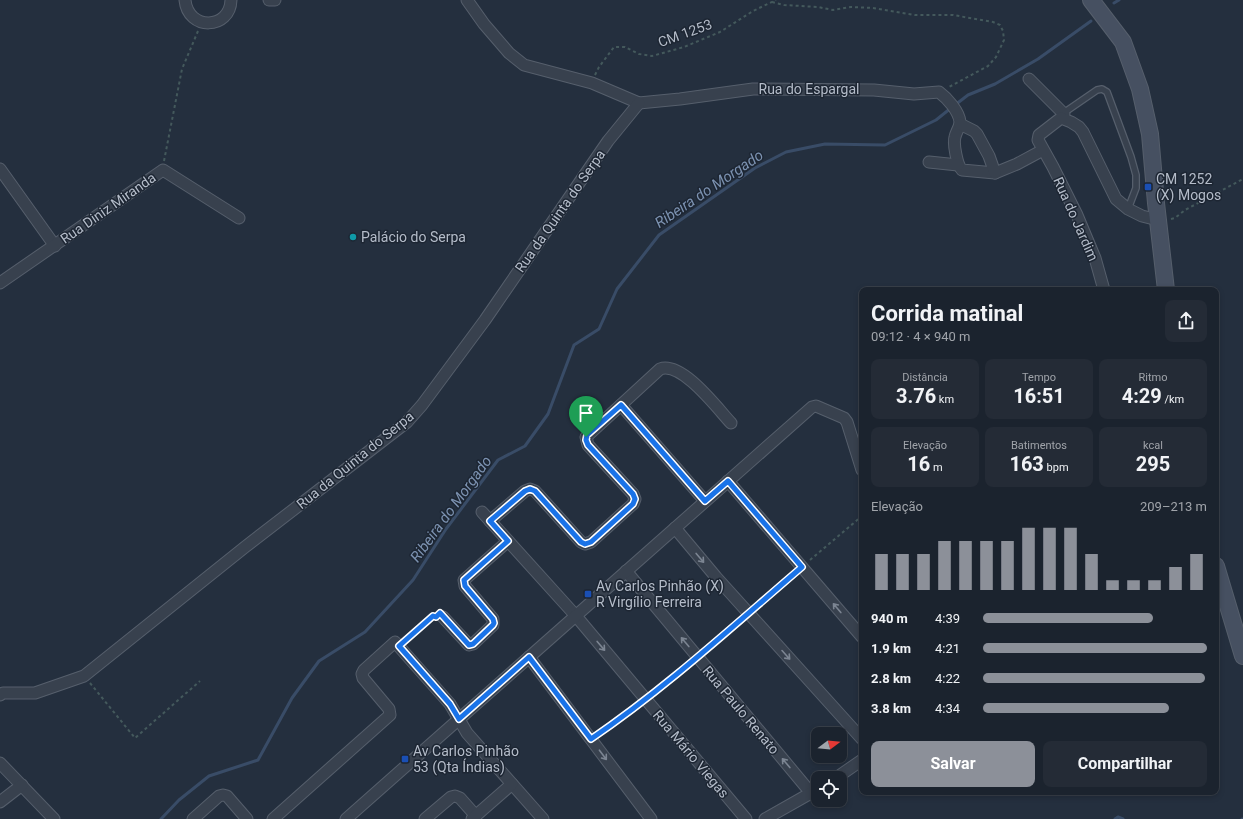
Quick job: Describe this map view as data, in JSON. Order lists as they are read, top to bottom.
{
  "streets": {
    "street": [
      "Rua do Espargal",
      "Rua Diniz Miranda",
      "Rua da Quinta do Serpa",
      "Rua do Jardim",
      "Rua Paulo Renato",
      "Rua Mário Viegas"
    ],
    "path": ["CM 1253"]
  },
  "crossings": [
    ["Rua do Espargal", "Rua da Quinta do Serpa"]
  ],
  "water": ["Ribeira do Morgado"],
  "places": {
    "transit": ["CM 1252 (X) Mogos", "Av Carlos Pinhão (X) R Virgílio Ferreira", "Av Carlos Pinhão 53 (Qta Índias)"],
    "other": ["Palácio do Serpa"]
  },
  "north": "right",
  "page": {
    "heading": ["Corrida matinal", "09:12 · 4 × 940 m"],
    "stats": [
      ["Distância", "3.76 km"],
      ["Tempo", "16:51"],
      ["Ritmo", "4:29 /km"],
      ["Elevação", "16 m"],
      ["Batimentos", "163 bpm"],
      ["kcal", "295"]
    ],
    "chart": ["Elevação", "209–213 m"],
    "list": [
      {
        "name": "940 m",
        "note": "4:39"
      },
      {
        "name": "1.9 km",
        "note": "4:21"
      },
      {
        "name": "2.8 km",
        "note": "4:22"
      },
      {
        "name": "3.8 km",
        "note": "4:34"
      }
    ],
    "buttons": ["Salvar", "Compartilhar"]
  }
}
